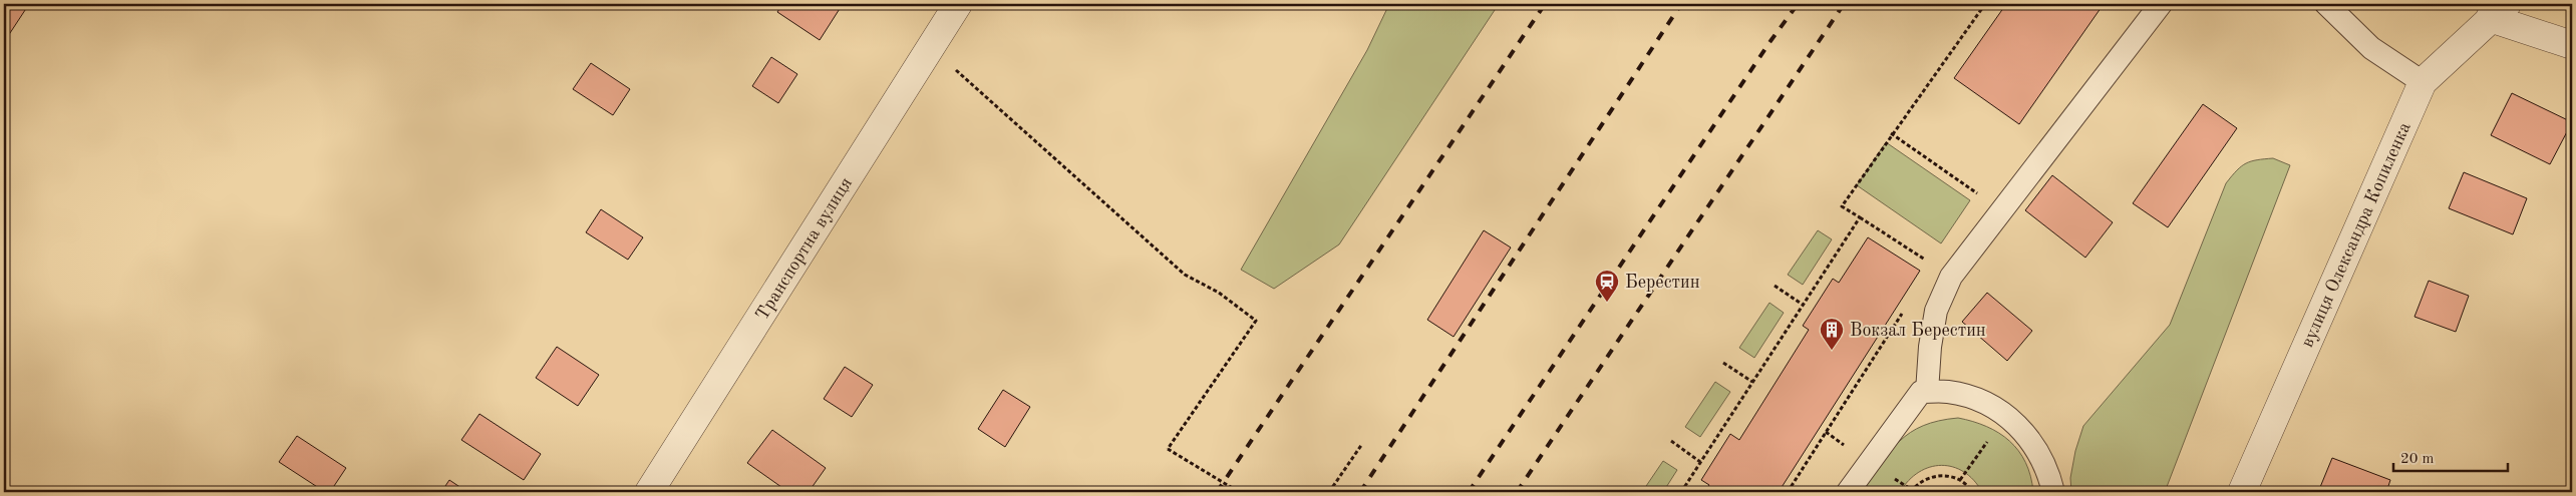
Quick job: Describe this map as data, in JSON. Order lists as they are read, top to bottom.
{
  "streets": {
    "street": ["вулиця Олександра Копиленка", "Транспортна вулиця"]
  },
  "places": {
    "station": ["Берестин"],
    "building": ["Вокзал Берестин"]
  },
  "scale_bar": "20 m"
}
